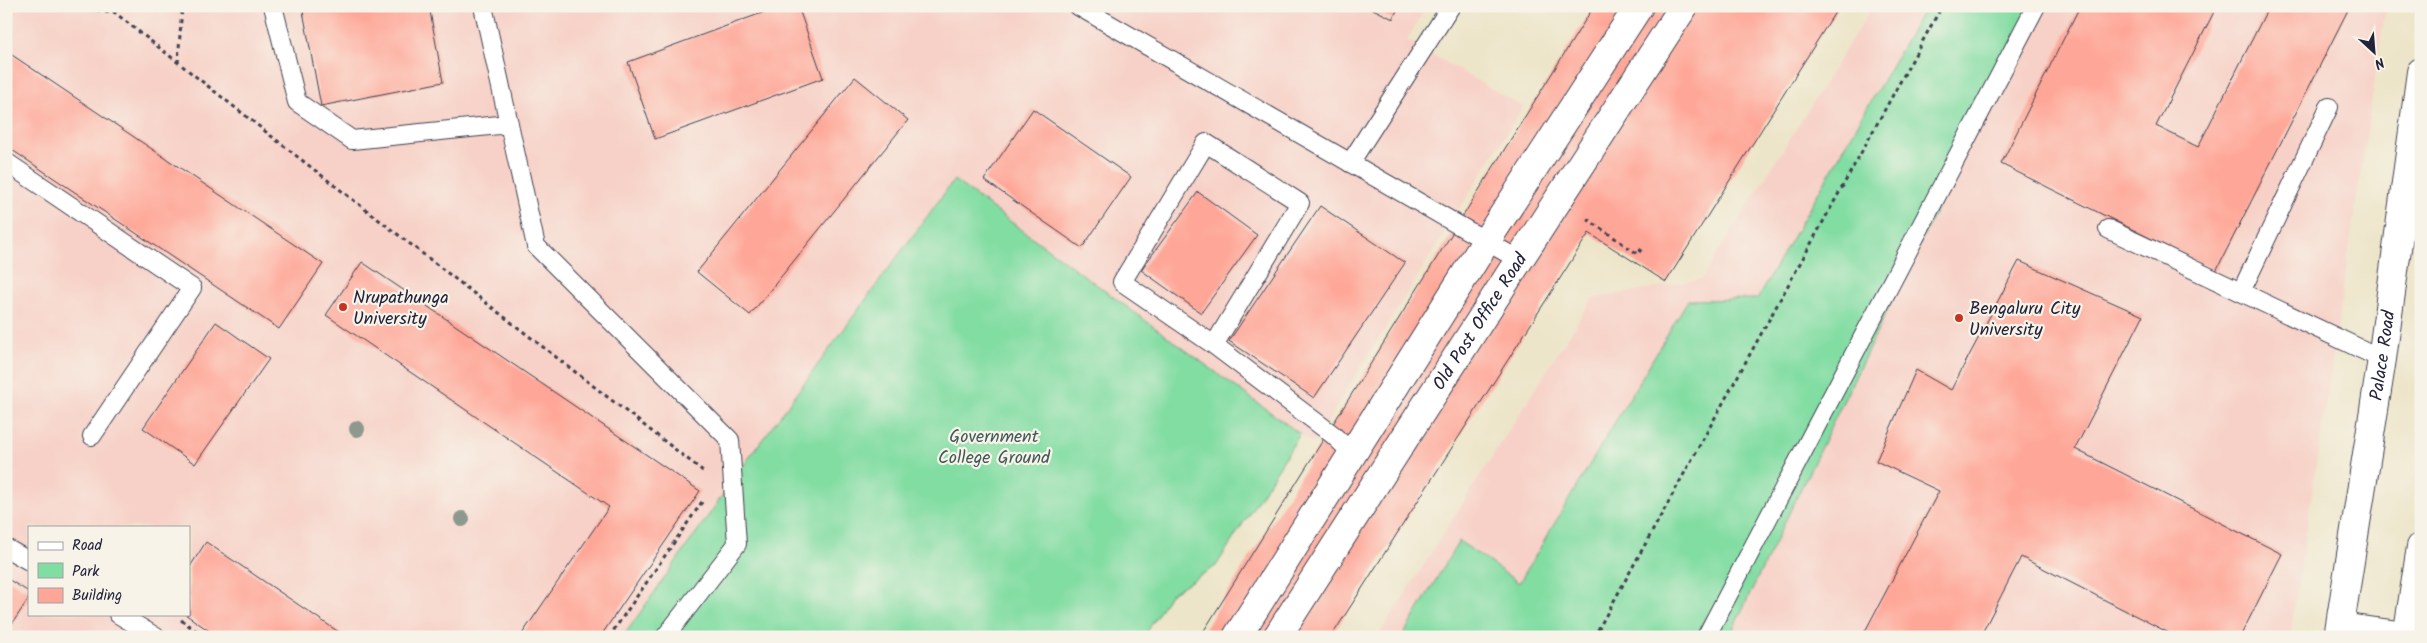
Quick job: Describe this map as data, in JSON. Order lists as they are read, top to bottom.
{
  "streets": {
    "street": ["Old Post Office Road", "Palace Road"]
  },
  "parks": ["Government College Ground"],
  "places": ["Nrupathunga University", "Bengaluru City University"],
  "legend": ["Road", "Park", "Building"],
  "north": "bottom right"
}
